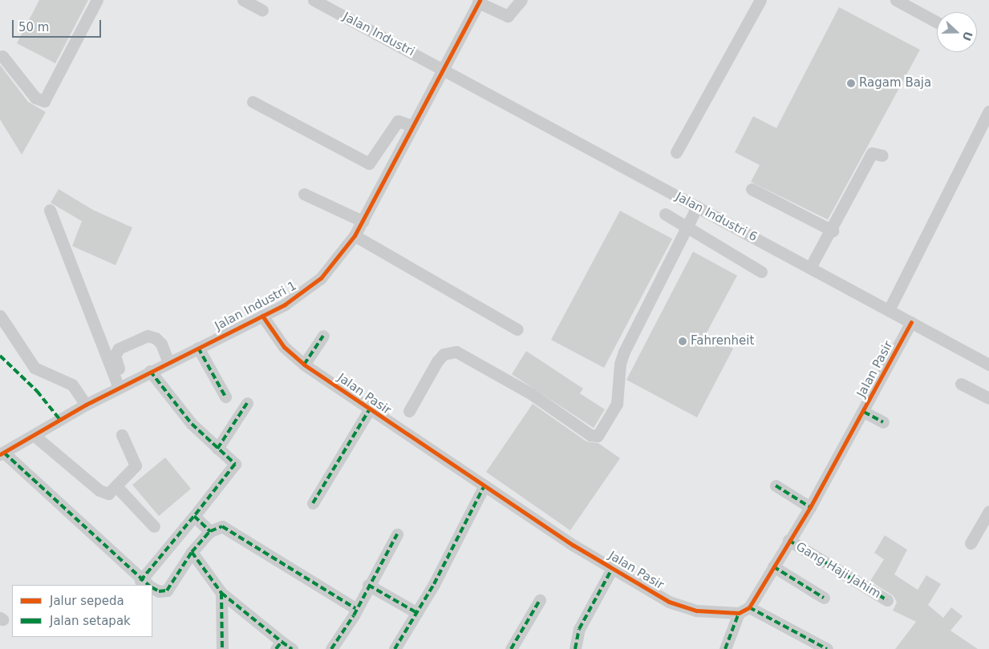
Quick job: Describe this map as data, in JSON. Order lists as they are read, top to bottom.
{
  "streets": {
    "street": [
      "Jalan Industri",
      "Jalan Industri 6",
      "Jalan Industri 1",
      "Jalan Pasir",
      "Gang Haji Jahim"
    ]
  },
  "crossings": [
    ["Jalan Industri", "Jalan Industri 6"],
    ["Jalan Industri", "Jalan Industri 1"],
    ["Jalan Industri 6", "Jalan Industri 1"],
    ["Jalan Industri 6", "Jalan Pasir"],
    ["Jalan Industri 1", "Jalan Pasir"],
    ["Jalan Pasir", "Gang Haji Jahim"]
  ],
  "places": ["Ragam Baja", "Fahrenheit"],
  "legend": ["Jalur sepeda", "Jalan setapak"],
  "scale_bar": "50 m",
  "north": "right"
}
